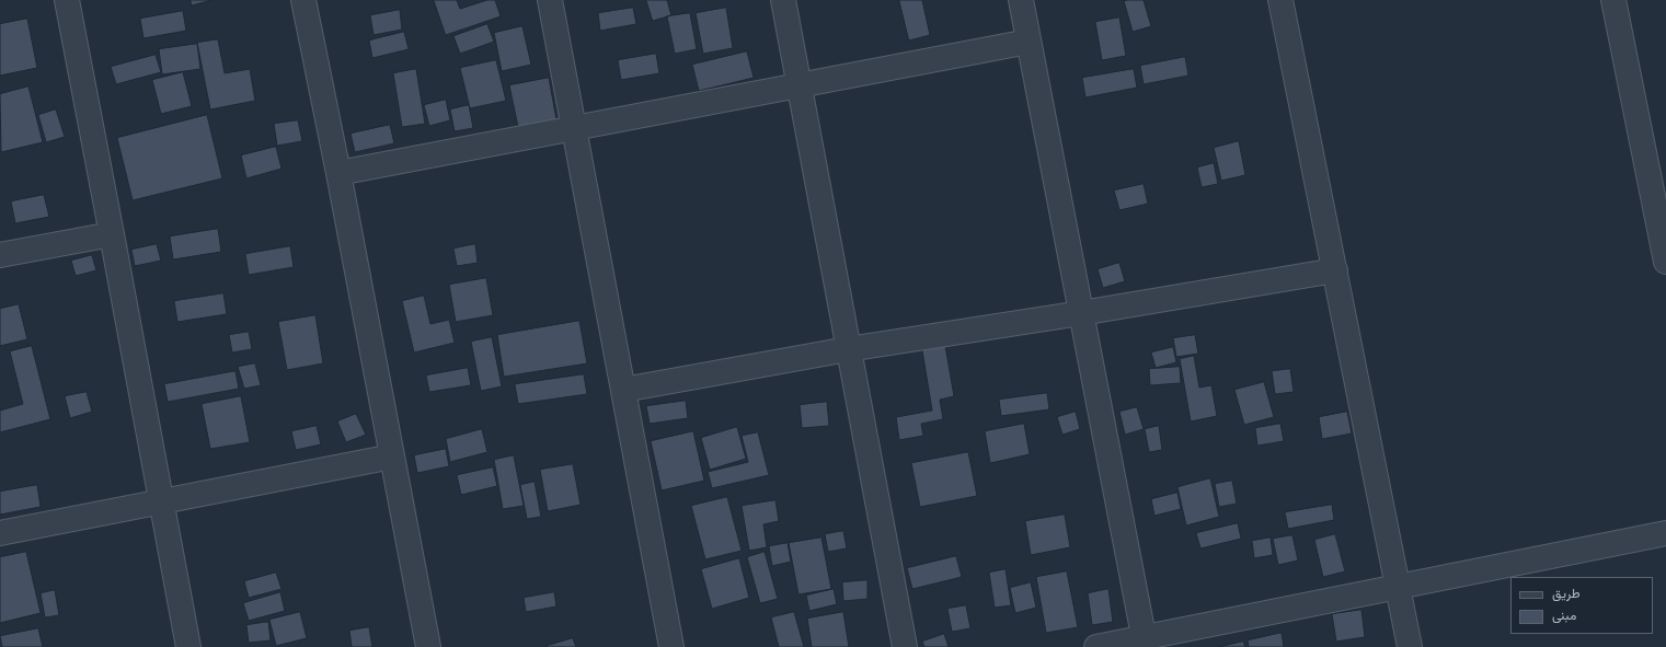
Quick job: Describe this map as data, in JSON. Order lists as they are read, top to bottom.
{
  "legend": ["طريق", "مبنى"]
}
